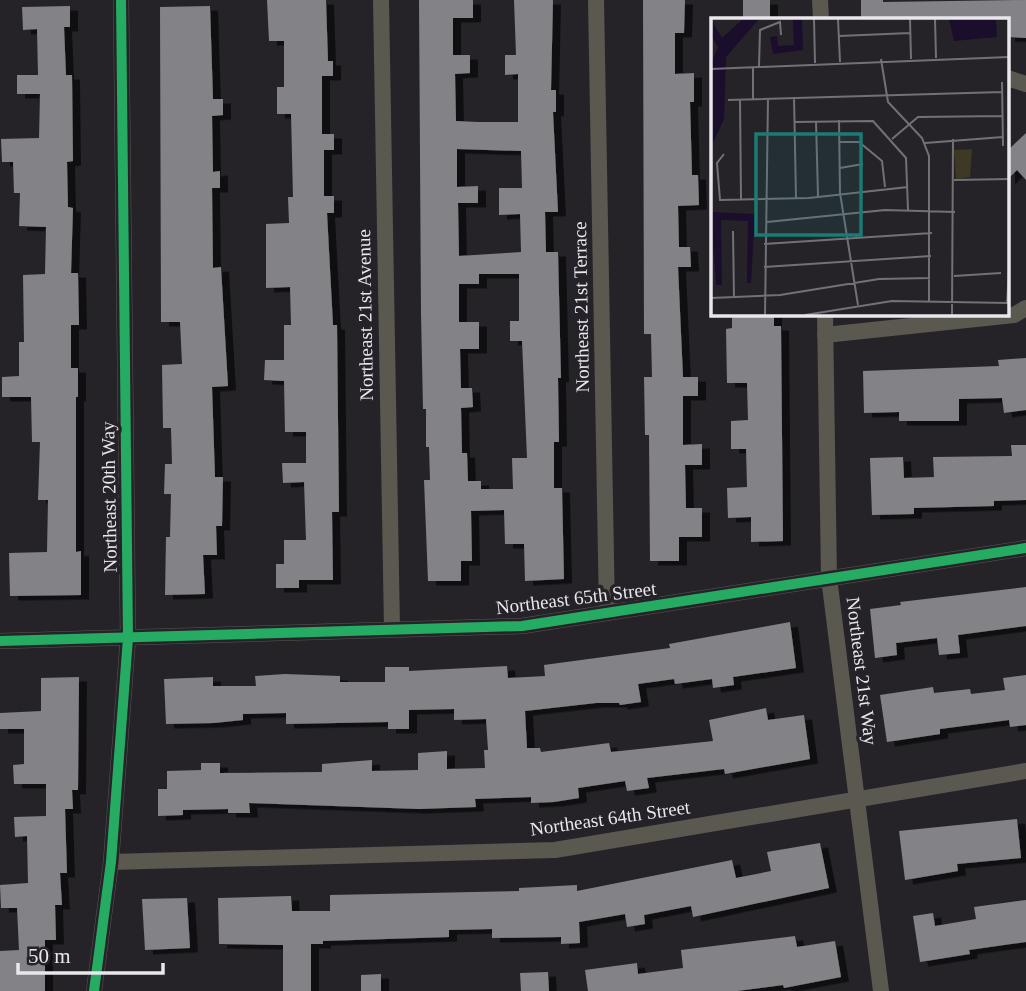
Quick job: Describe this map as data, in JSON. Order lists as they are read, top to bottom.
{
  "streets": {
    "street": [
      "Northeast 21st Terrace",
      "Northeast 21st Avenue",
      "Northeast 20th Way",
      "Northeast 65th Street",
      "Northeast 21st Way",
      "Northeast 64th Street"
    ]
  },
  "crossings": [
    ["Northeast 21st Terrace", "Northeast 65th Street"],
    ["Northeast 21st Avenue", "Northeast 65th Street"],
    ["Northeast 20th Way", "Northeast 65th Street"],
    ["Northeast 20th Way", "Northeast 64th Street"],
    ["Northeast 65th Street", "Northeast 21st Way"],
    ["Northeast 21st Way", "Northeast 64th Street"]
  ],
  "scale_bar": "50 m"
}
